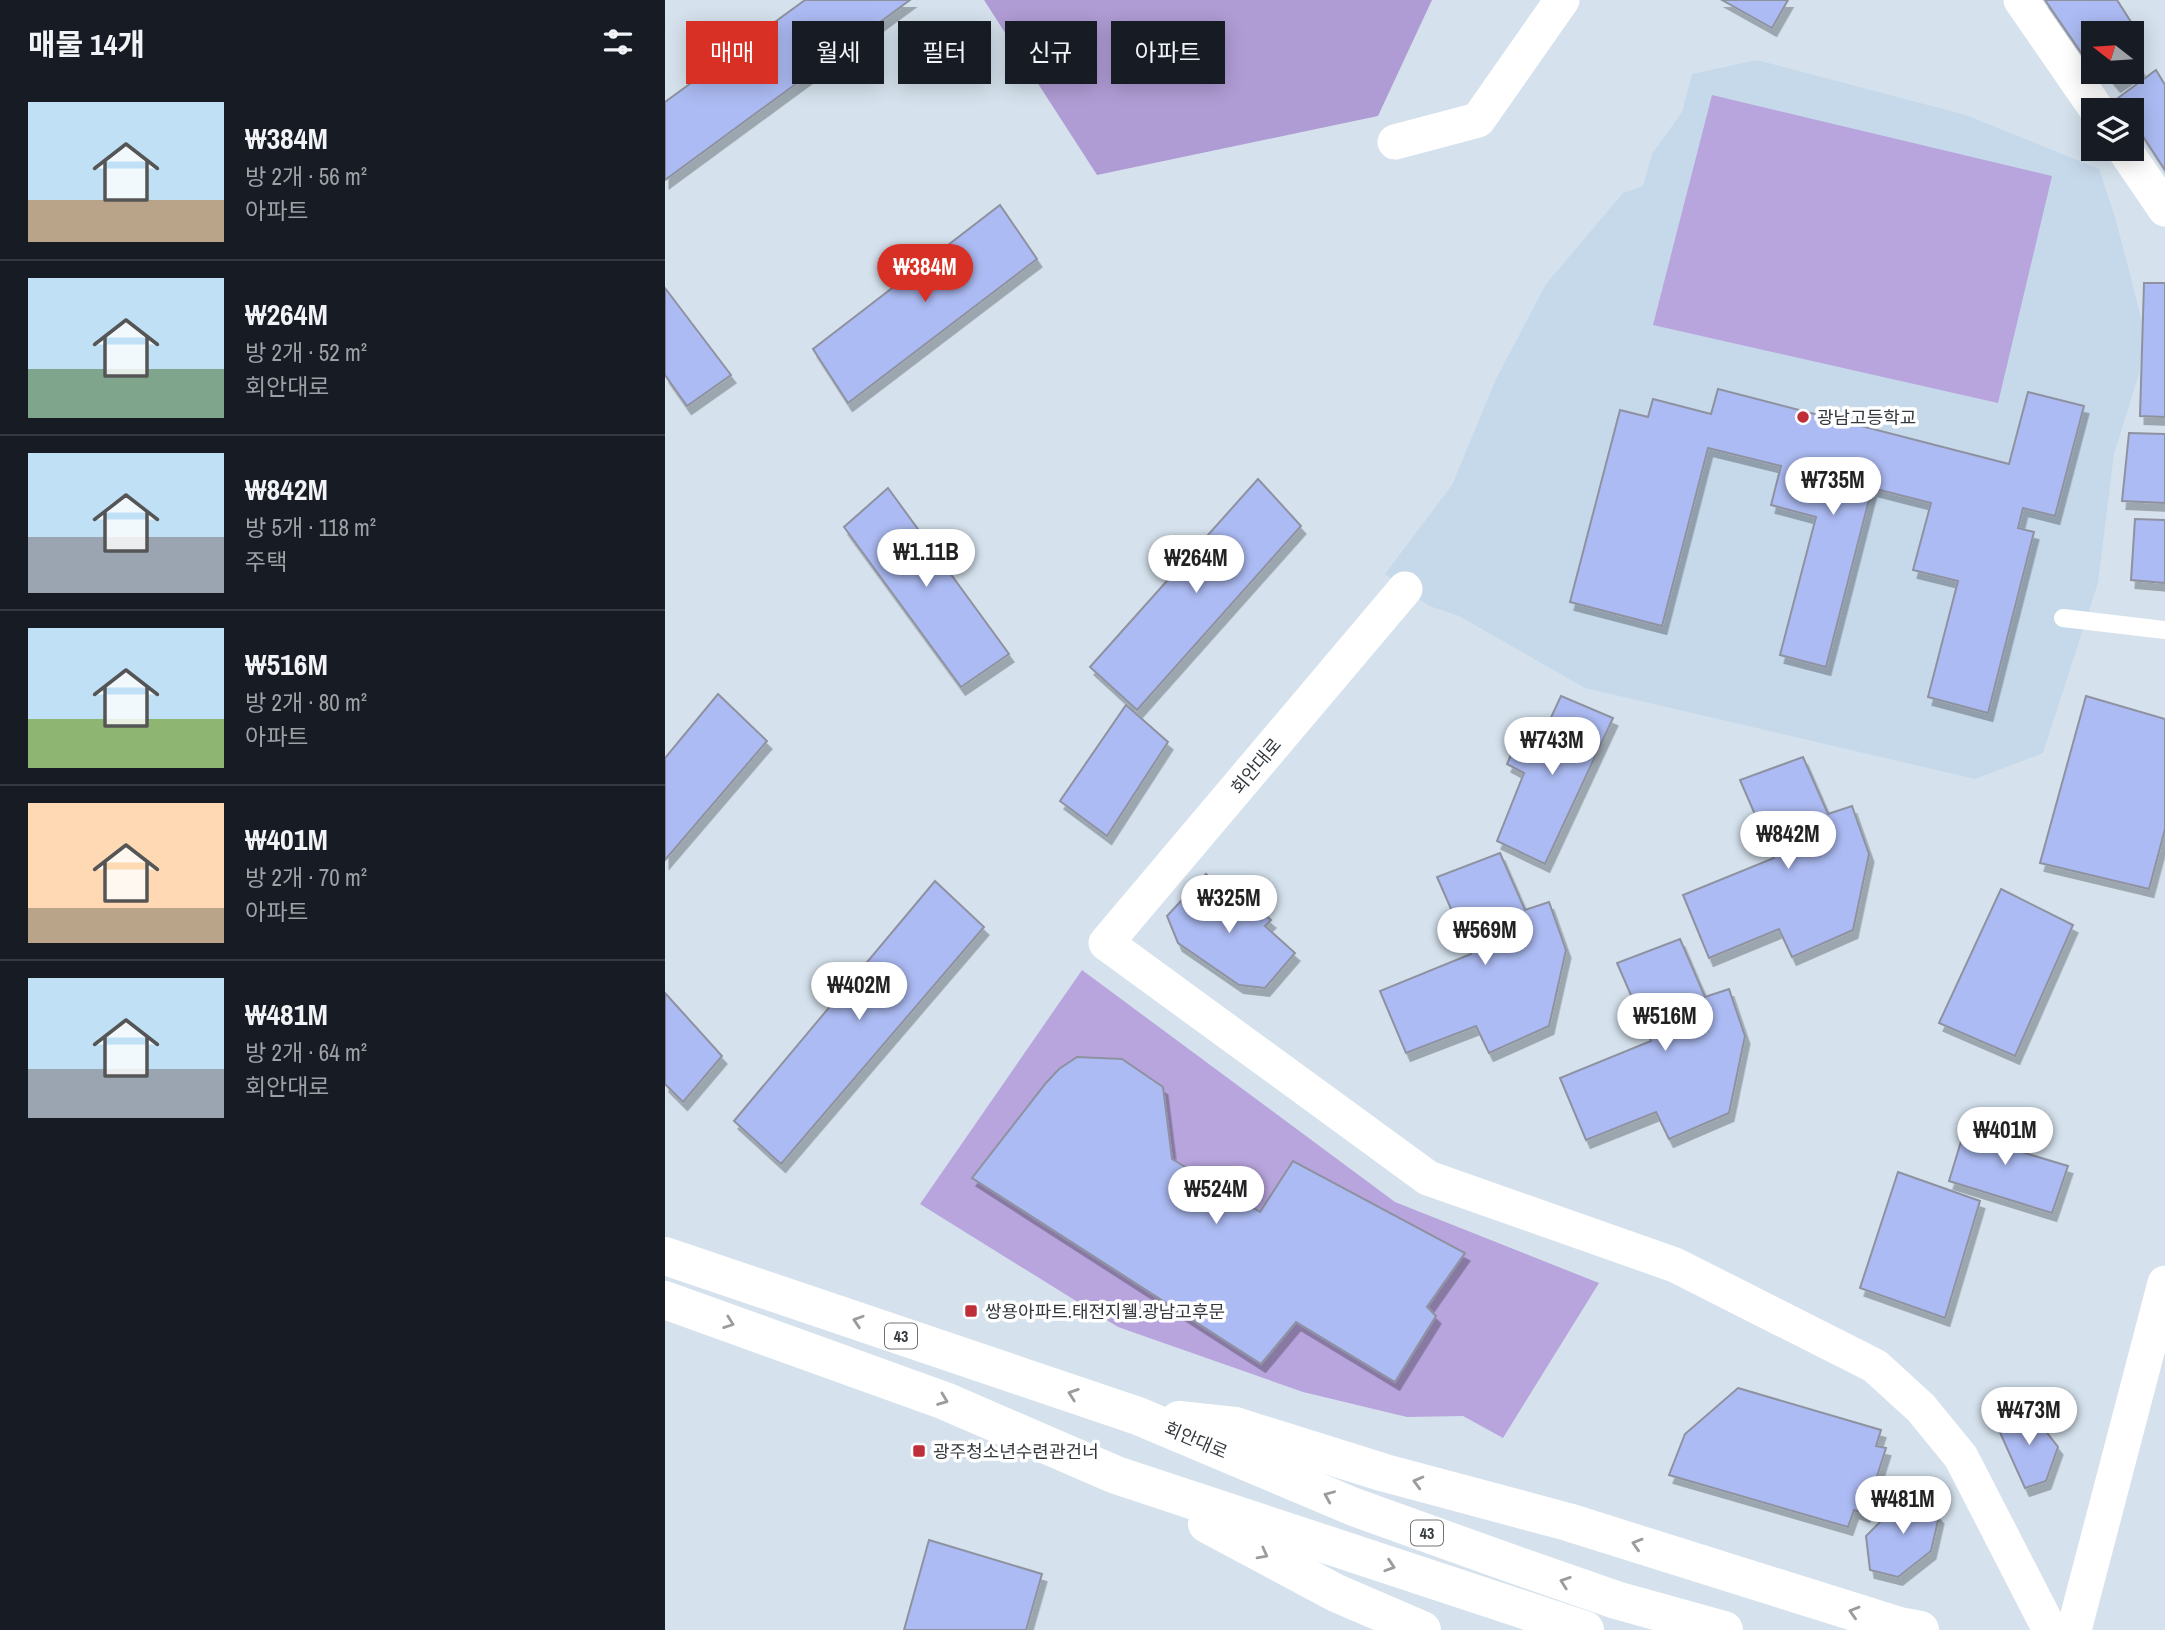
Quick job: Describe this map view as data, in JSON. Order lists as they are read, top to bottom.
{
  "streets": {
    "highway": ["회안대로", "43"]
  },
  "one_way": ["회안대로"],
  "places": {
    "other": ["광남고등학교"],
    "transit": ["쌍용아파트.태전지웰.광남고후문", "광주청소년수련관건너"]
  },
  "north": "left",
  "page": {
    "heading": "매물 14개",
    "chip": [
      "매매",
      "월세",
      "필터",
      "신규",
      "아파트"
    ],
    "list": [
      {
        "name": "₩384M",
        "note": "방 2개 · 56 m² · 아파트"
      },
      {
        "name": "₩264M",
        "note": "방 2개 · 52 m² · 회안대로"
      },
      {
        "name": "₩842M",
        "note": "방 5개 · 118 m² · 주택"
      },
      {
        "name": "₩516M",
        "note": "방 2개 · 80 m² · 아파트"
      },
      {
        "name": "₩401M",
        "note": "방 2개 · 70 m² · 아파트"
      },
      {
        "name": "₩481M",
        "note": "방 2개 · 64 m² · 회안대로"
      }
    ],
    "price": [
      "₩384M",
      "₩735M",
      "₩1.11B",
      "₩264M",
      "₩743M",
      "₩842M",
      "₩325M",
      "₩569M",
      "₩402M",
      "₩516M",
      "₩401M",
      "₩524M",
      "₩473M",
      "₩481M"
    ]
  }
}
